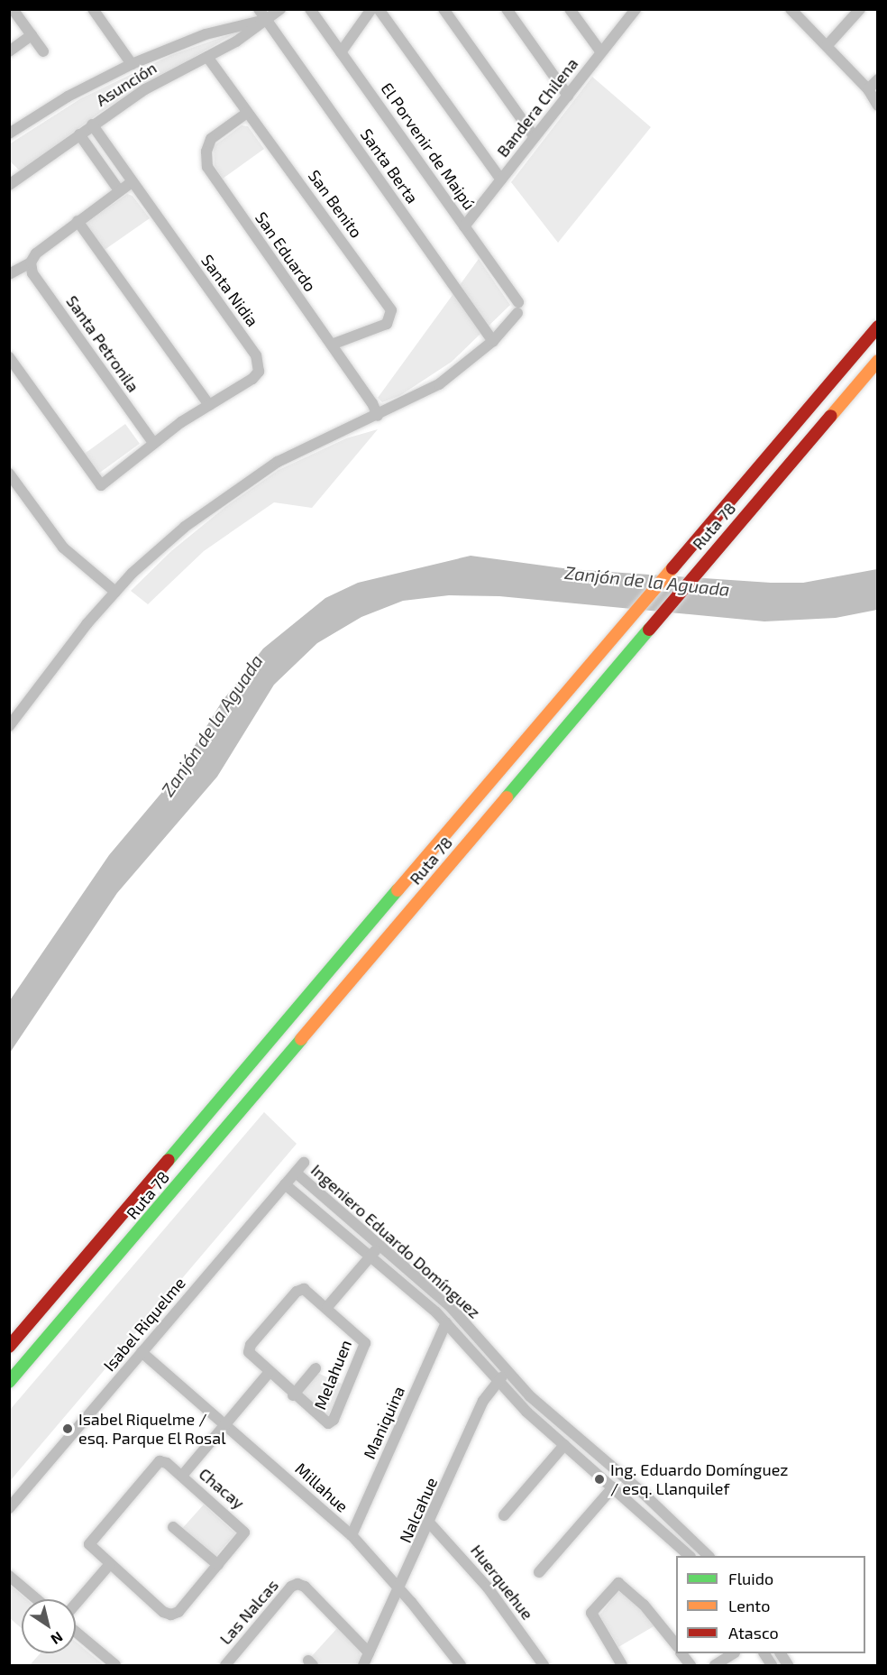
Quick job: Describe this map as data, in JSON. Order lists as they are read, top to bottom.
{
  "streets": {
    "highway": ["Ruta 78"],
    "street": [
      "Asunción",
      "Bandera Chilena",
      "El Porvenir de Maipú",
      "Santa Berta",
      "San Benito",
      "San Eduardo",
      "Santa Nidia",
      "Santa Petronila",
      "Ingeniero Eduardo Domínguez",
      "Isabel Riquelme",
      "Melahuen",
      "Maniquina",
      "Millahue",
      "Chacay",
      "Nalcahue",
      "Huerquehue",
      "Las Nalcas"
    ]
  },
  "crossings": [
    ["Asunción", "Santa Berta"],
    ["Asunción", "San Benito"],
    ["Asunción", "Santa Nidia"],
    ["Bandera Chilena", "El Porvenir de Maipú"],
    ["El Porvenir de Maipú", "Santa Berta"],
    ["San Benito", "San Eduardo"],
    ["Santa Nidia", "Santa Petronila"],
    ["Ingeniero Eduardo Domínguez", "Isabel Riquelme"],
    ["Ingeniero Eduardo Domínguez", "Maniquina"],
    ["Ingeniero Eduardo Domínguez", "Nalcahue"],
    ["Isabel Riquelme", "Millahue"],
    ["Maniquina", "Millahue"],
    ["Millahue", "Nalcahue"],
    ["Nalcahue", "Huerquehue"],
    ["Nalcahue", "Las Nalcas"]
  ],
  "water": ["Zanjón de la Aguada"],
  "places": ["Isabel Riquelme / esq. Parque El Rosal", "Ing. Eduardo Domínguez / esq. Llanquilef"],
  "legend": ["Fluido", "Lento", "Atasco"],
  "north": "bottom right"
}
